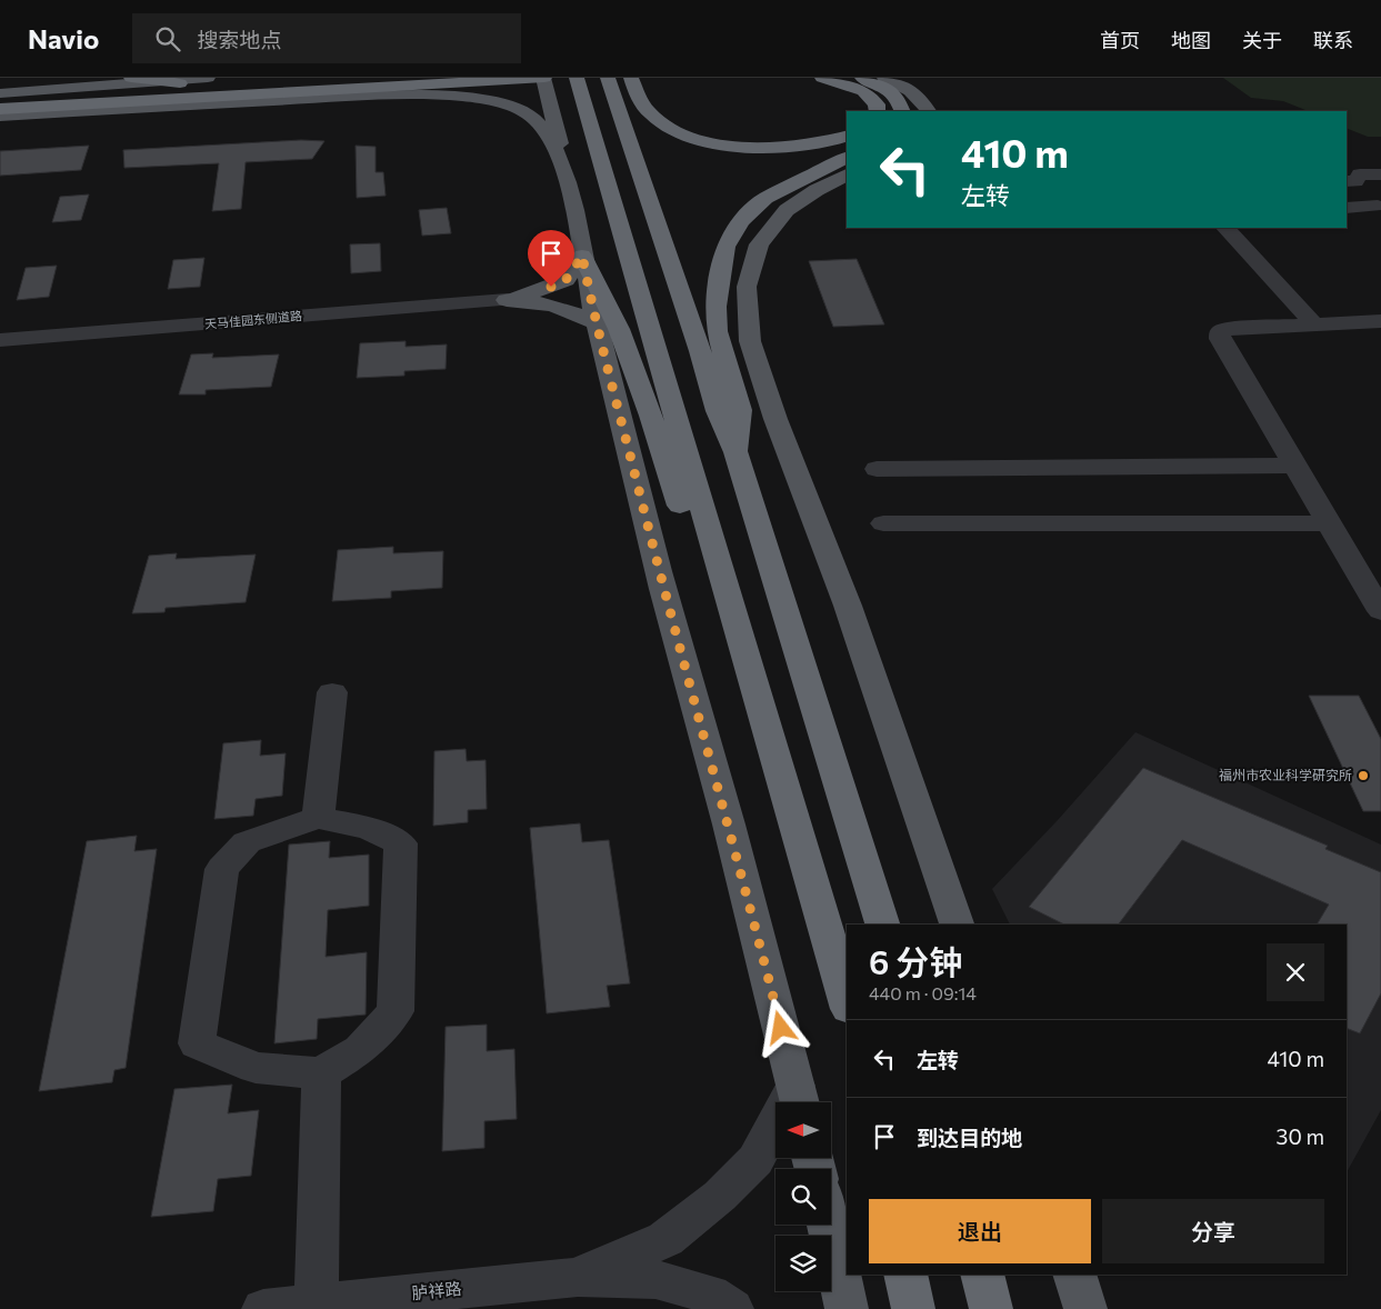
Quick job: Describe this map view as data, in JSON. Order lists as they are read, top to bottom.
{
  "streets": {
    "street": ["天马佳园东侧道路", "胪祥路"]
  },
  "places": ["福州市农业科学研究所"],
  "north": "left",
  "page": {
    "header": "Navio",
    "search": "搜索地点",
    "nav": [
      "首页",
      "地图",
      "关于",
      "联系"
    ],
    "turn": ["410 m", "左转"],
    "heading": ["6 分钟", "440 m · 09:14"],
    "list": [
      {
        "name": "左转",
        "value": "410 m"
      },
      {
        "name": "到达目的地",
        "value": "30 m"
      }
    ],
    "buttons": ["退出", "分享"]
  }
}
